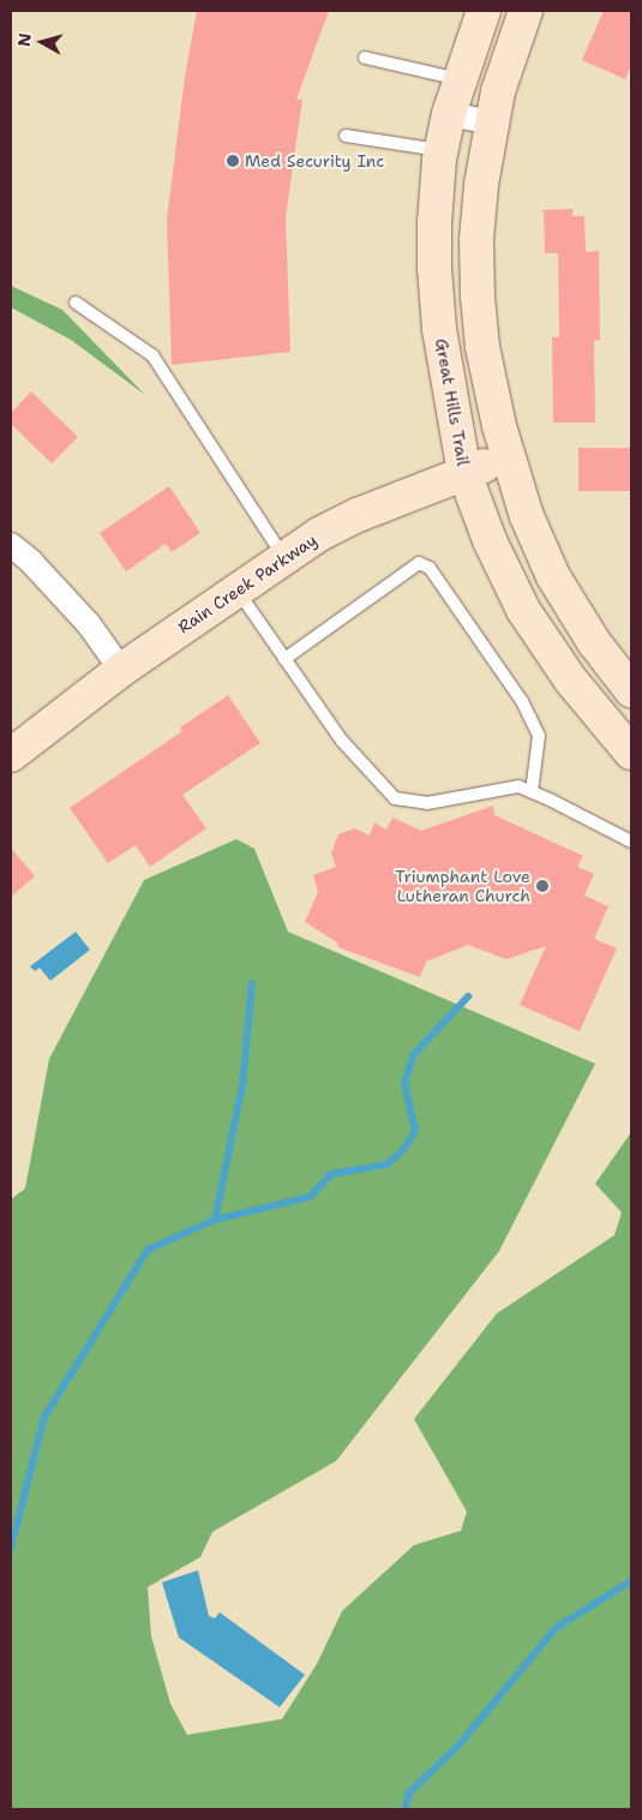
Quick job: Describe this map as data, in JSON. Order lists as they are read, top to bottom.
{
  "streets": {
    "street": ["Great Hills Trail", "Rain Creek Parkway"]
  },
  "crossings": [
    ["Great Hills Trail", "Rain Creek Parkway"]
  ],
  "places": ["Med Security Inc", "Triumphant Love Lutheran Church"],
  "north": "left"
}
